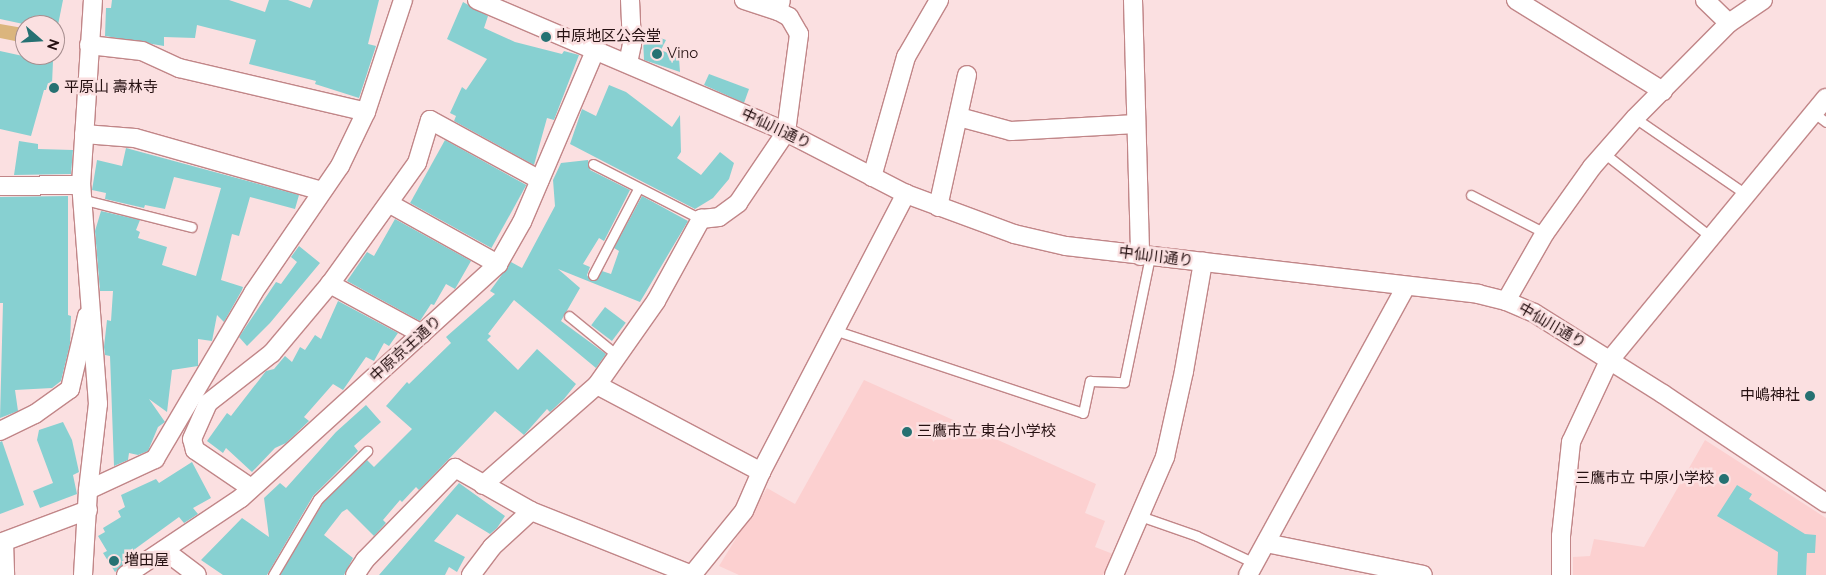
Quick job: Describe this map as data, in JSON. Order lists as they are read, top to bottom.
{
  "streets": {
    "street": ["中仙川通り", "中原京王通り"]
  },
  "crossings": [
    ["中仙川通り", "中原京王通り"]
  ],
  "places": [
    "中原地区公会堂",
    "Vino",
    "平原山 壽林寺",
    "中嶋神社",
    "三鷹市立 東台小学校",
    "三鷹市立 中原小学校",
    "増田屋"
  ],
  "north": "right"
}
